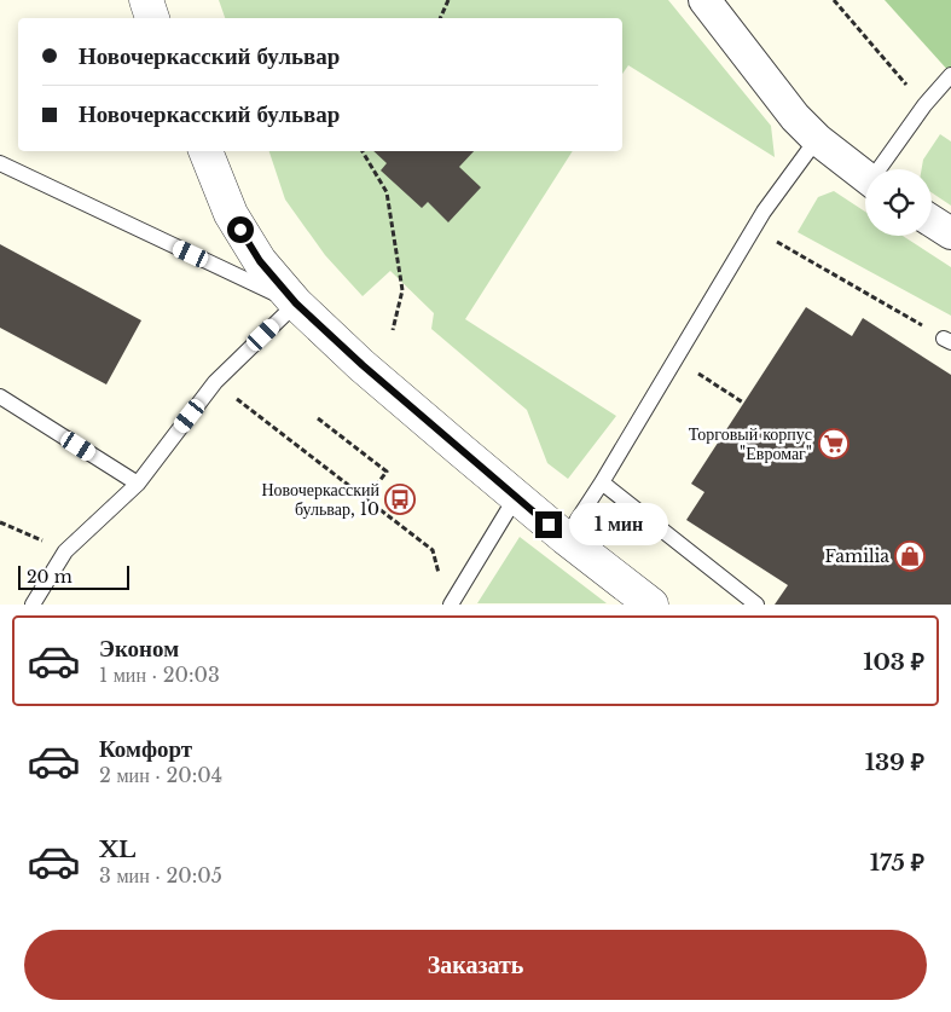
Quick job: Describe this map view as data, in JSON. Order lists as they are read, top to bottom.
{
  "places": {
    "supermarket": ["Торговый корпус \"Евромаг\""],
    "bus stop": ["Новочеркасский бульвар, 10"],
    "shop": ["Familia"]
  },
  "scale_bar": "20 m",
  "page": {
    "banner": ["Новочеркасский бульвар", "Новочеркасский бульвар"],
    "bubble": "1 мин",
    "scale": "20 m",
    "list": [
      {
        "name": "Эконом",
        "note": "1 мин · 20:03",
        "value": "103 ₽"
      },
      {
        "name": "Комфорт",
        "note": "2 мин · 20:04",
        "value": "139 ₽"
      },
      {
        "name": "XL",
        "note": "3 мин · 20:05",
        "value": "175 ₽"
      }
    ],
    "buttons": "Заказать"
  }
}
